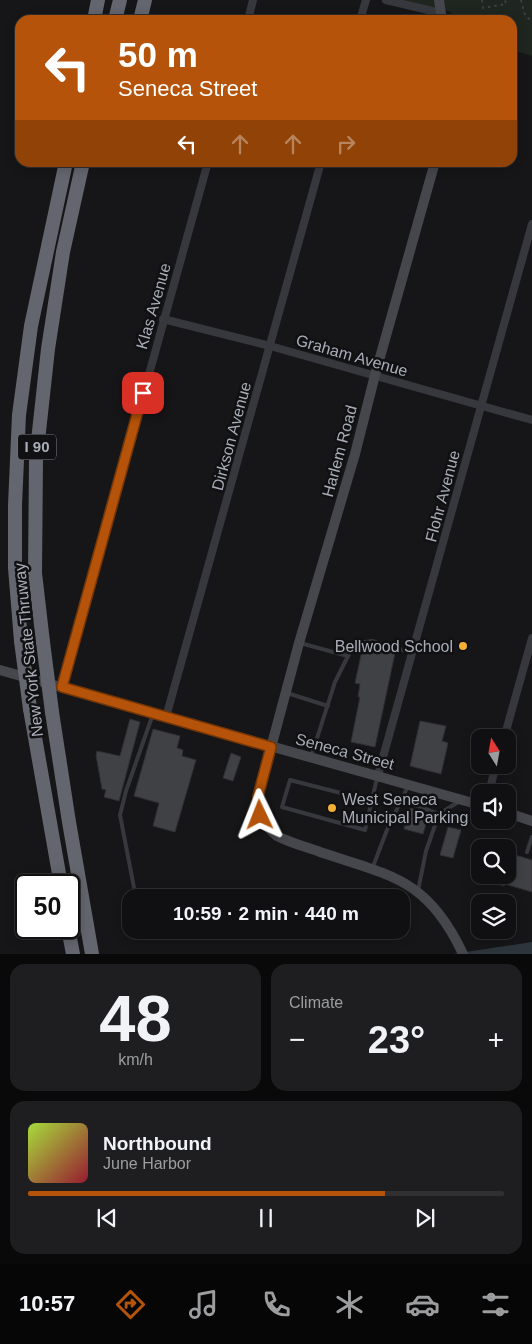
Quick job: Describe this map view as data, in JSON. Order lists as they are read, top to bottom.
{
  "streets": {
    "highway": ["I 90", "New York State Thruway"],
    "main road": ["Harlem Road", "Seneca Street"],
    "street": [
      "Klas Avenue",
      "Graham Avenue",
      "Dirkson Avenue",
      "Flohr Avenue"
    ]
  },
  "crossings": [
    ["Klas Avenue", "Graham Avenue"],
    ["Klas Avenue", "Seneca Street"],
    ["Graham Avenue", "Dirkson Avenue"],
    ["Graham Avenue", "Harlem Road"],
    ["Graham Avenue", "Flohr Avenue"],
    ["Dirkson Avenue", "Seneca Street"],
    ["Harlem Road", "Seneca Street"],
    ["Flohr Avenue", "Seneca Street"]
  ],
  "places": ["Bellwood School", "West Seneca Municipal Parking"],
  "north": "top",
  "page": {
    "turn": ["50 m", "Seneca Street"],
    "limit": "50",
    "trip": "10:59 · 2 min · 440 m",
    "tile": [
      ["48", "km/h"],
      "Climate"
    ],
    "heat": ["−", "23°", "+"],
    "song": ["Northbound", "June Harbor"],
    "tabs": "10:57"
  }
}
